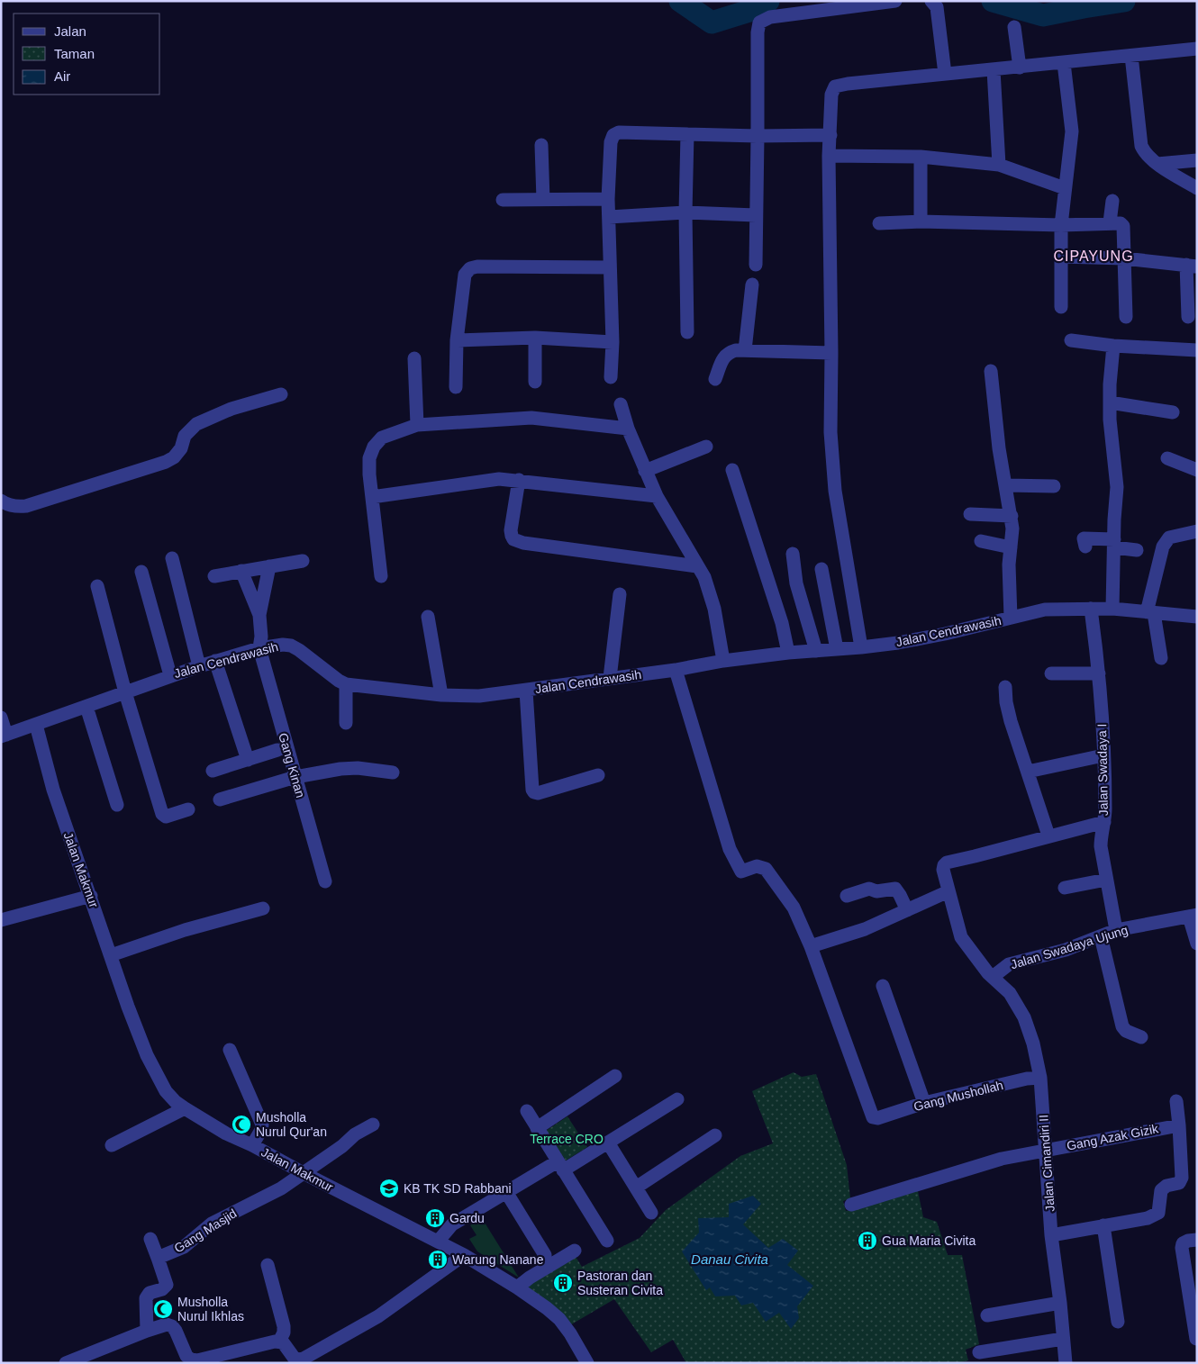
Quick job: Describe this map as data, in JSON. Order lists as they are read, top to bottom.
{
  "streets": {
    "street": [
      "Jalan Cendrawasih",
      "Gang Kinan",
      "Jalan Swadaya I",
      "Jalan Makmur",
      "Jalan Swadaya Ujung",
      "Gang Mushollah",
      "Gang Azak Gizik",
      "Jalan Cimandiri II",
      "Gang Masjid"
    ]
  },
  "crossings": [
    ["Jalan Cendrawasih", "Gang Kinan"],
    ["Jalan Cendrawasih", "Jalan Swadaya I"],
    ["Jalan Cendrawasih", "Jalan Makmur"],
    ["Jalan Swadaya I", "Jalan Swadaya Ujung"],
    ["Jalan Makmur", "Gang Masjid"],
    ["Jalan Swadaya Ujung", "Jalan Cimandiri II"],
    ["Gang Mushollah", "Jalan Cimandiri II"],
    ["Gang Azak Gizik", "Jalan Cimandiri II"]
  ],
  "districts": ["CIPAYUNG"],
  "water": ["Danau Civita"],
  "parks": ["Terrace CRO"],
  "places": {
    "mosque": ["Musholla Nurul Qur'an", "Musholla Nurul Ikhlas"],
    "school or university": ["KB TK SD Rabbani"],
    "building": [
      "Gardu",
      "Gua Maria Civita",
      "Warung Nanane",
      "Pastoran dan Susteran Civita"
    ]
  },
  "legend": ["Jalan", "Taman", "Air"]
}
